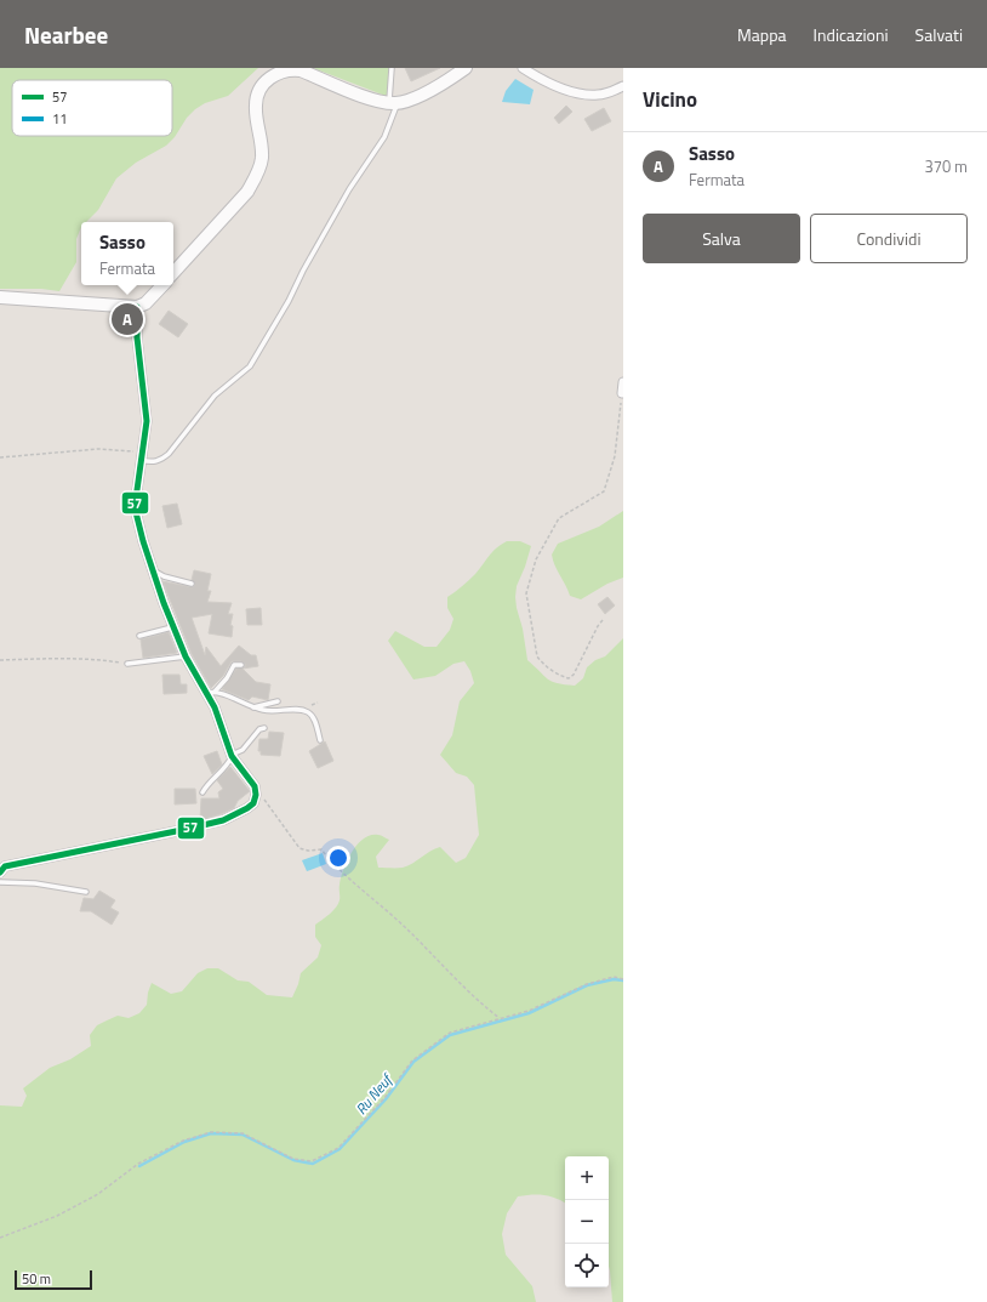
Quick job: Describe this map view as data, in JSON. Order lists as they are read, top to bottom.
{
  "water": ["Ru Neuf"],
  "lines": ["transit line 57"],
  "legend": ["57", "11"],
  "scale_bar": "50 m",
  "page": {
    "header": "Nearbee",
    "nav": ["Mappa", "Indicazioni", "Salvati"],
    "heading": "Vicino",
    "list": [
      {
        "mark": "A",
        "name": "Sasso",
        "note": "Fermata",
        "value": "370 m"
      }
    ],
    "buttons": ["Salva", "Condividi"],
    "popup": ["Sasso", "Fermata"],
    "pins": "A",
    "map_buttons": ["+", "−"],
    "scale": "50 m"
  }
}
